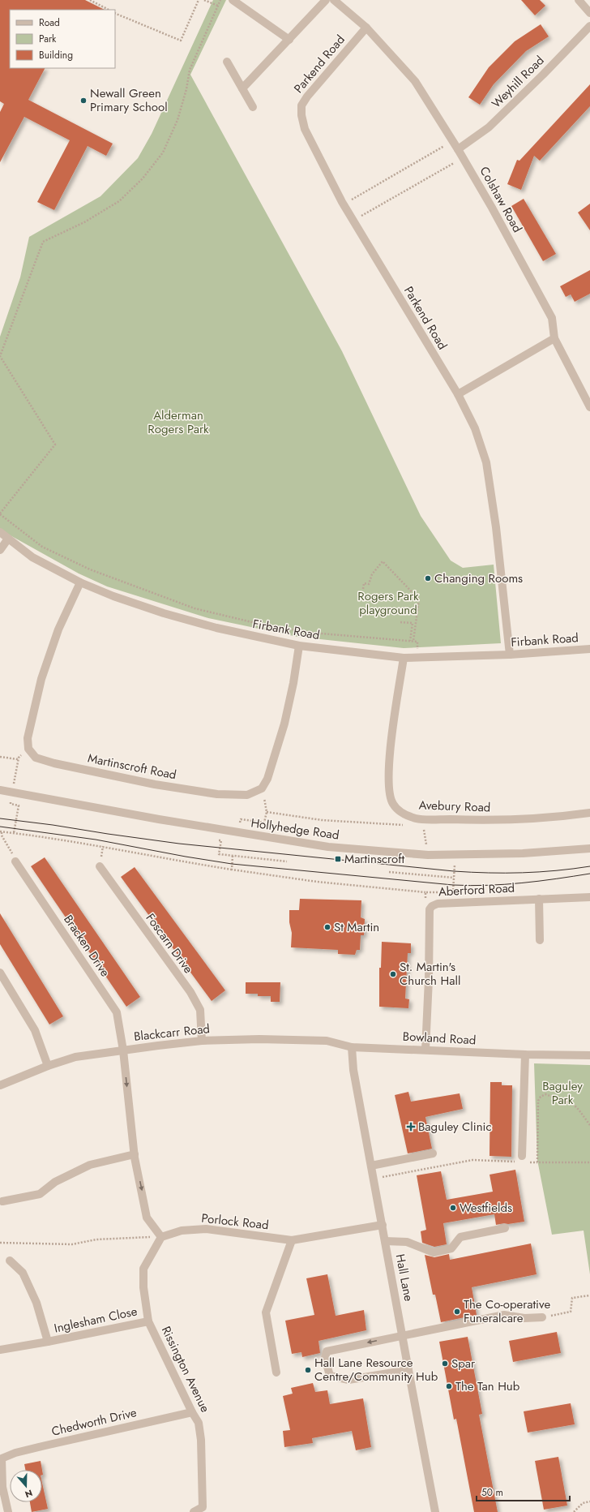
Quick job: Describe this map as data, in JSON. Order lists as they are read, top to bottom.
{
  "streets": {
    "street": [
      "Parkend Road",
      "Weyhill Road",
      "Colshaw Road",
      "Firbank Road",
      "Martinscroft Road",
      "Avebury Road",
      "Hollyhedge Road",
      "Aberford Road",
      "Foscarn Drive",
      "Bracken Drive",
      "Blackcarr Road",
      "Bowland Road",
      "Porlock Road",
      "Hall Lane",
      "Inglesham Close",
      "Rissington Avenue",
      "Chedworth Drive"
    ]
  },
  "crossings": [
    ["Parkend Road", "Colshaw Road"],
    ["Parkend Road", "Firbank Road"],
    ["Weyhill Road", "Colshaw Road"],
    ["Firbank Road", "Martinscroft Road"],
    ["Firbank Road", "Avebury Road"],
    ["Aberford Road", "Bowland Road"],
    ["Foscarn Drive", "Blackcarr Road"],
    ["Bracken Drive", "Blackcarr Road"],
    ["Blackcarr Road", "Bowland Road"],
    ["Blackcarr Road", "Hall Lane"],
    ["Bowland Road", "Hall Lane"],
    ["Porlock Road", "Hall Lane"],
    ["Porlock Road", "Rissington Avenue"],
    ["Inglesham Close", "Rissington Avenue"],
    ["Rissington Avenue", "Chedworth Drive"]
  ],
  "parks": ["Alderman Rogers Park", "Rogers Park playground", "Baguley Park"],
  "places": {
    "other": [
      "Newall Green Primary School",
      "Changing Rooms",
      "St Martin",
      "St. Martin's Church Hall",
      "Westfields",
      "The Co-operative Funeralcare",
      "Spar",
      "Hall Lane Resource Centre/Community Hub",
      "The Tan Hub"
    ],
    "transit": ["Martinscroft"],
    "health": ["Baguley Clinic"]
  },
  "legend": ["Road", "Park", "Building"],
  "scale_bar": "50 m",
  "north": "bottom"
}
